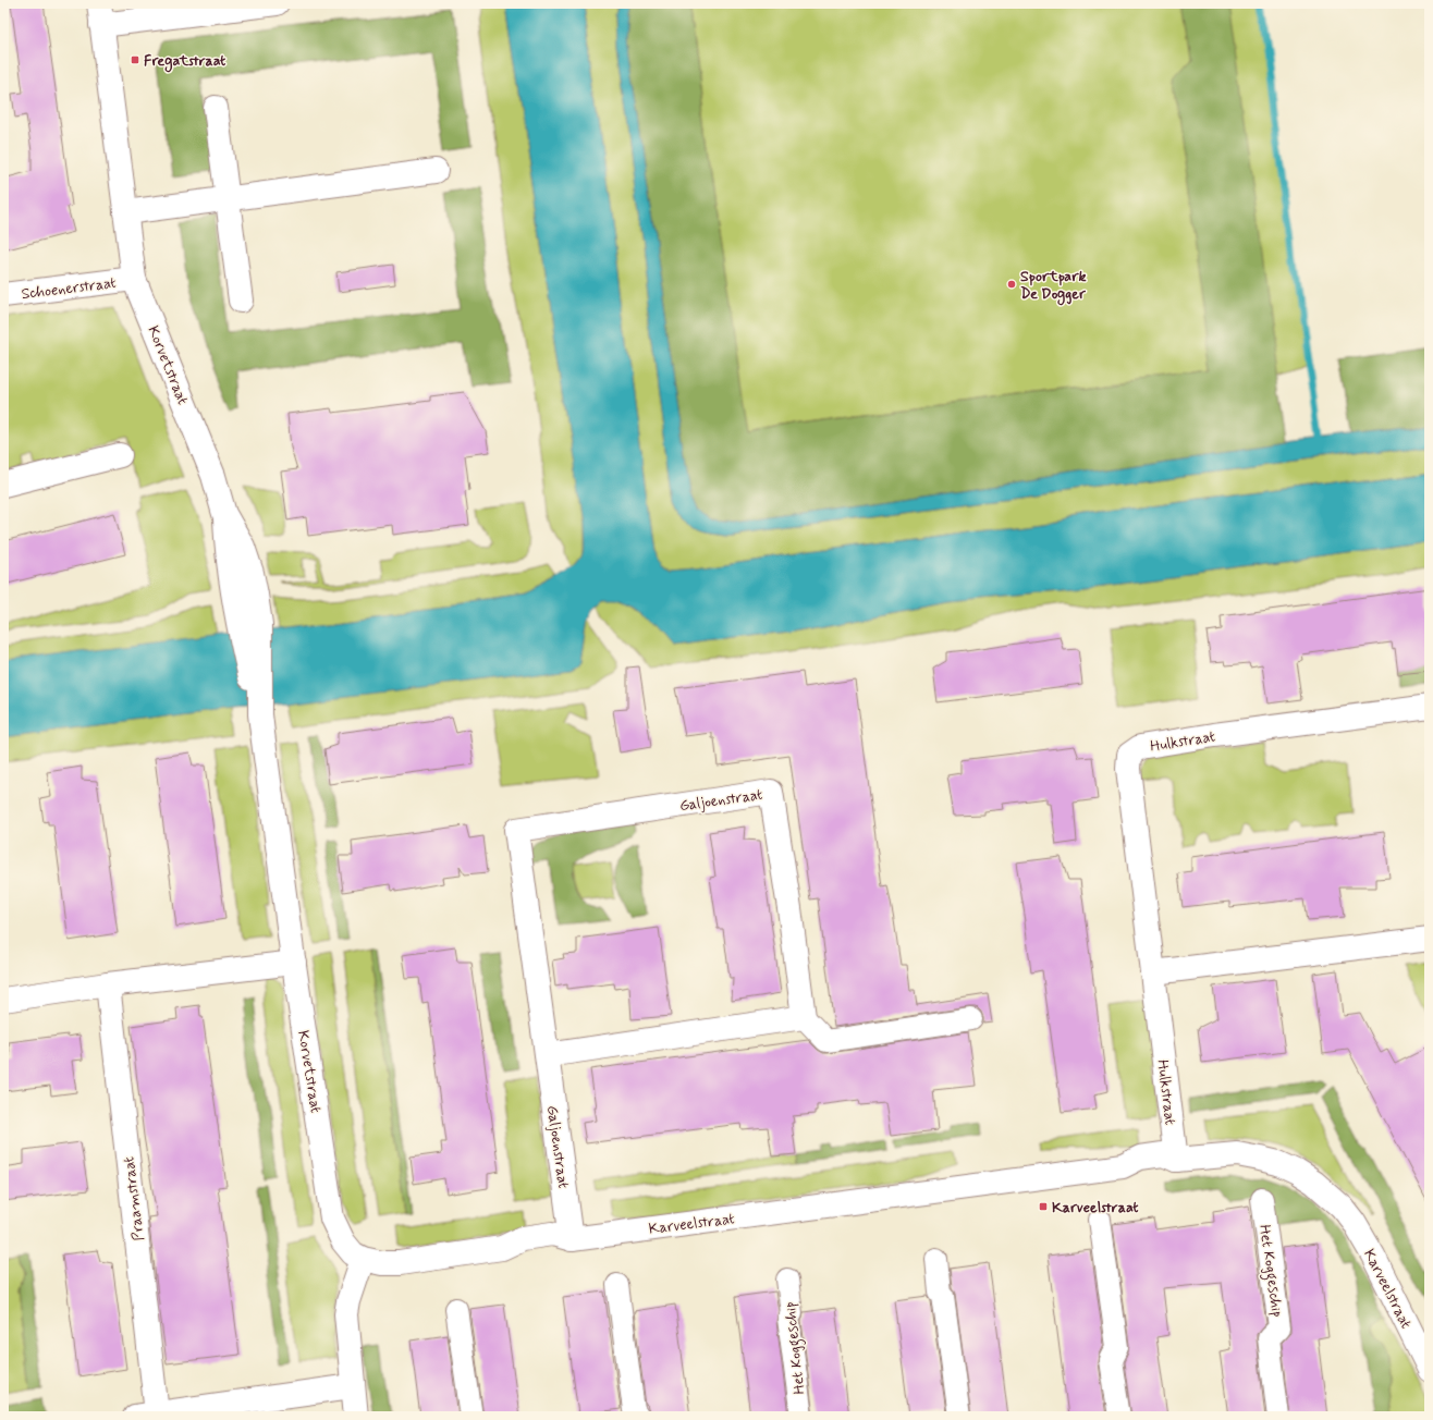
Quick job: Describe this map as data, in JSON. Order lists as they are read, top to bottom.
{
  "streets": {
    "street": [
      "Schoenerstraat",
      "Korvetstraat",
      "Hulkstraat",
      "Galjoenstraat",
      "Praamstraat",
      "Karveelstraat",
      "Het Koggeschip"
    ]
  },
  "crossings": [
    ["Schoenerstraat", "Korvetstraat"],
    ["Korvetstraat", "Karveelstraat"],
    ["Hulkstraat", "Karveelstraat"],
    ["Galjoenstraat", "Karveelstraat"]
  ],
  "places": {
    "transit": ["Fregatstraat", "Karveelstraat"],
    "other": ["Sportpark De Dogger"]
  }
}
